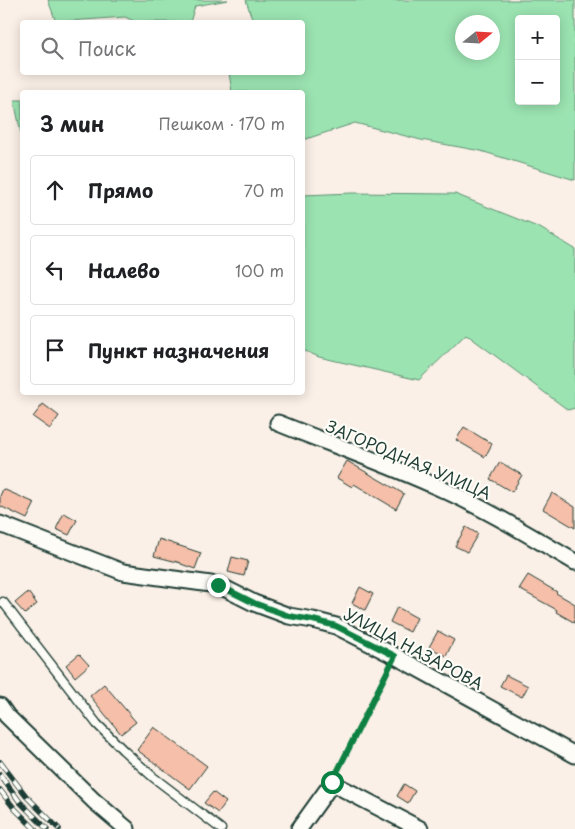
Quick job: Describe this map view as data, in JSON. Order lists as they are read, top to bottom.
{
  "streets": {
    "street": ["ЗАГОРОДНАЯ УЛИЦА", "УЛИЦА НАЗАРОВА"]
  },
  "north": "right",
  "page": {
    "map_buttons": ["+", "−"],
    "search": "Поиск",
    "heading": ["3 мин", "Пешком · 170 m"],
    "list": [
      ["Прямо", "70 m"],
      ["Налево", "100 m"],
      "Пункт назначения"
    ]
  }
}
